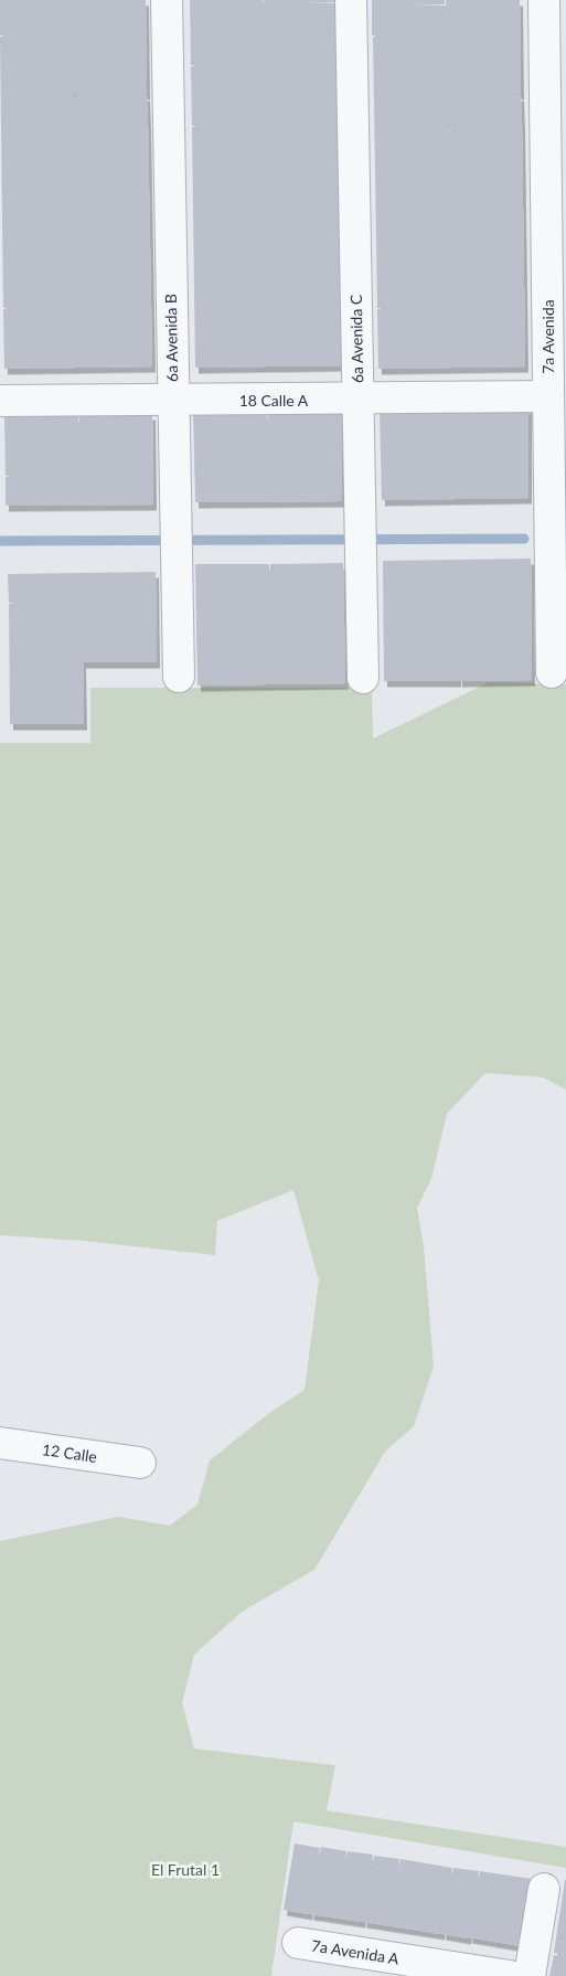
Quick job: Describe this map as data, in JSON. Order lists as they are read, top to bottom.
{
  "streets": {
    "street": [
      "7a Avenida",
      "6a Avenida B",
      "6a Avenida C",
      "18 Calle A",
      "12 Calle",
      "7a Avenida A"
    ]
  },
  "crossings": [
    ["7a Avenida", "18 Calle A"],
    ["6a Avenida B", "18 Calle A"],
    ["6a Avenida C", "18 Calle A"]
  ],
  "parks": ["El Frutal 1"]
}
